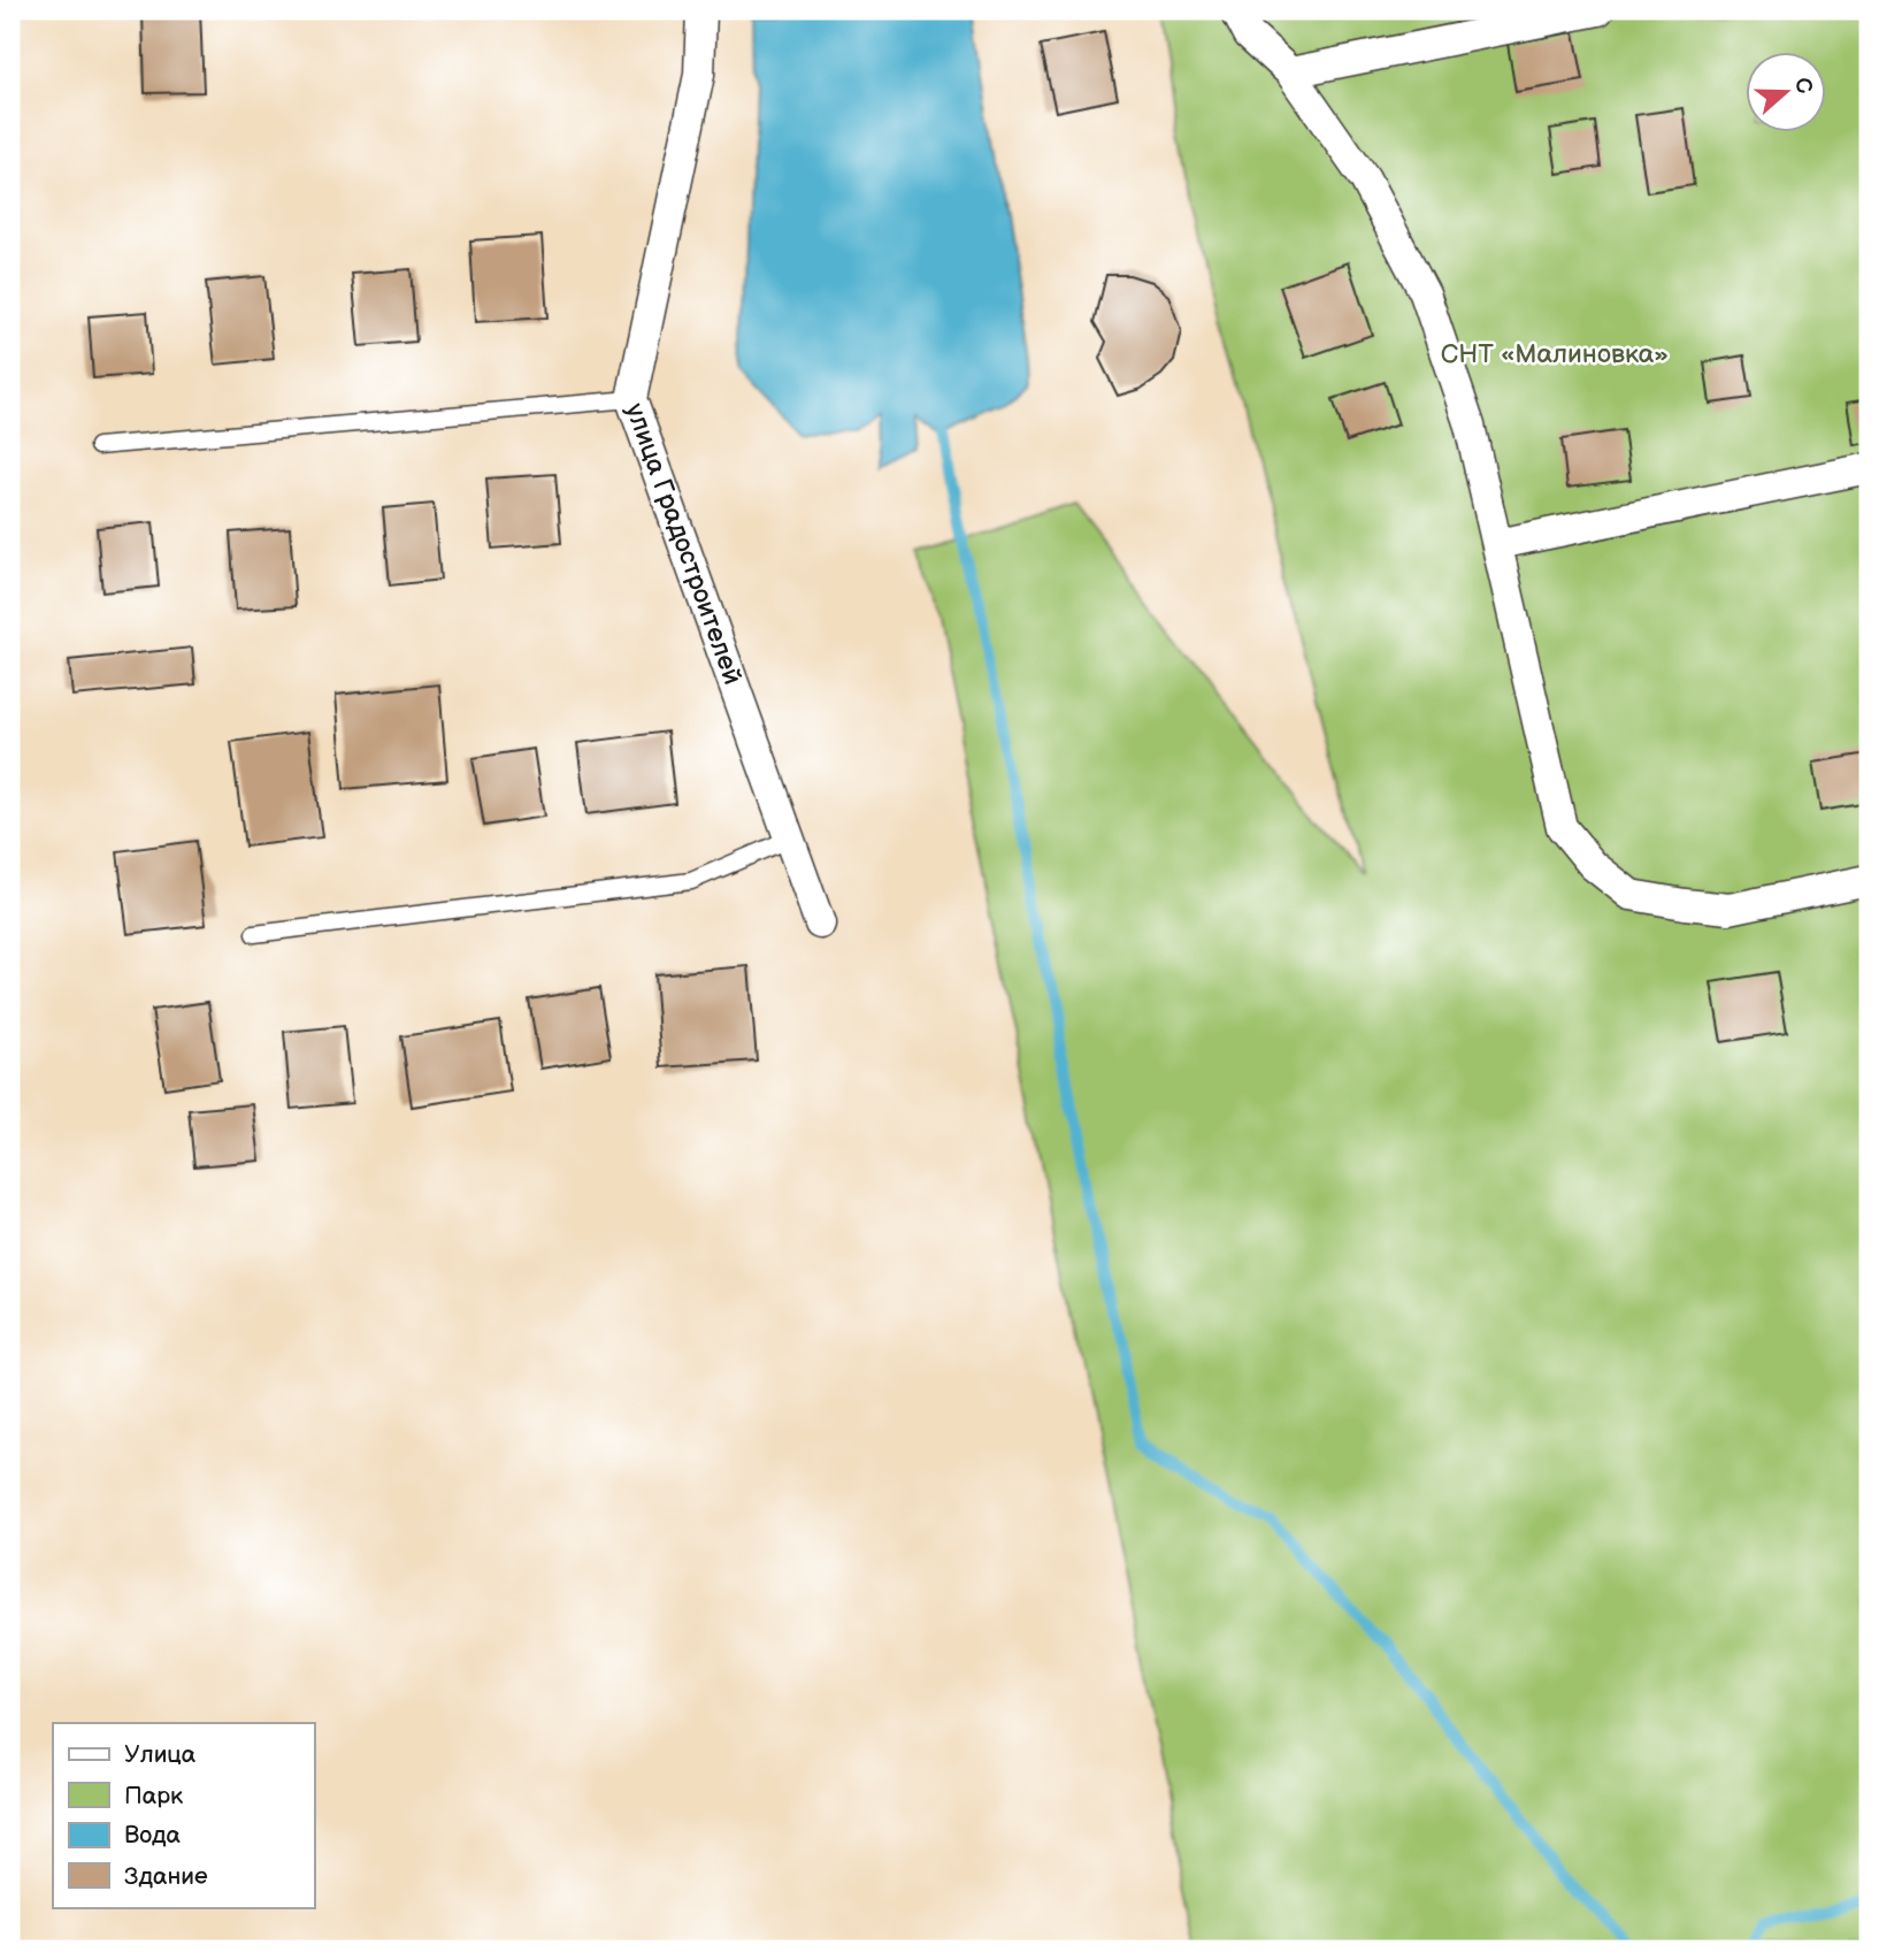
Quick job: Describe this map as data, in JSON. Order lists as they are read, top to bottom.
{
  "streets": {
    "street": ["улица Градостроителей"]
  },
  "parks": ["СНТ «Малиновка»"],
  "legend": [
    "Улица",
    "Парк",
    "Вода",
    "Здание"
  ],
  "north": "right"
}
